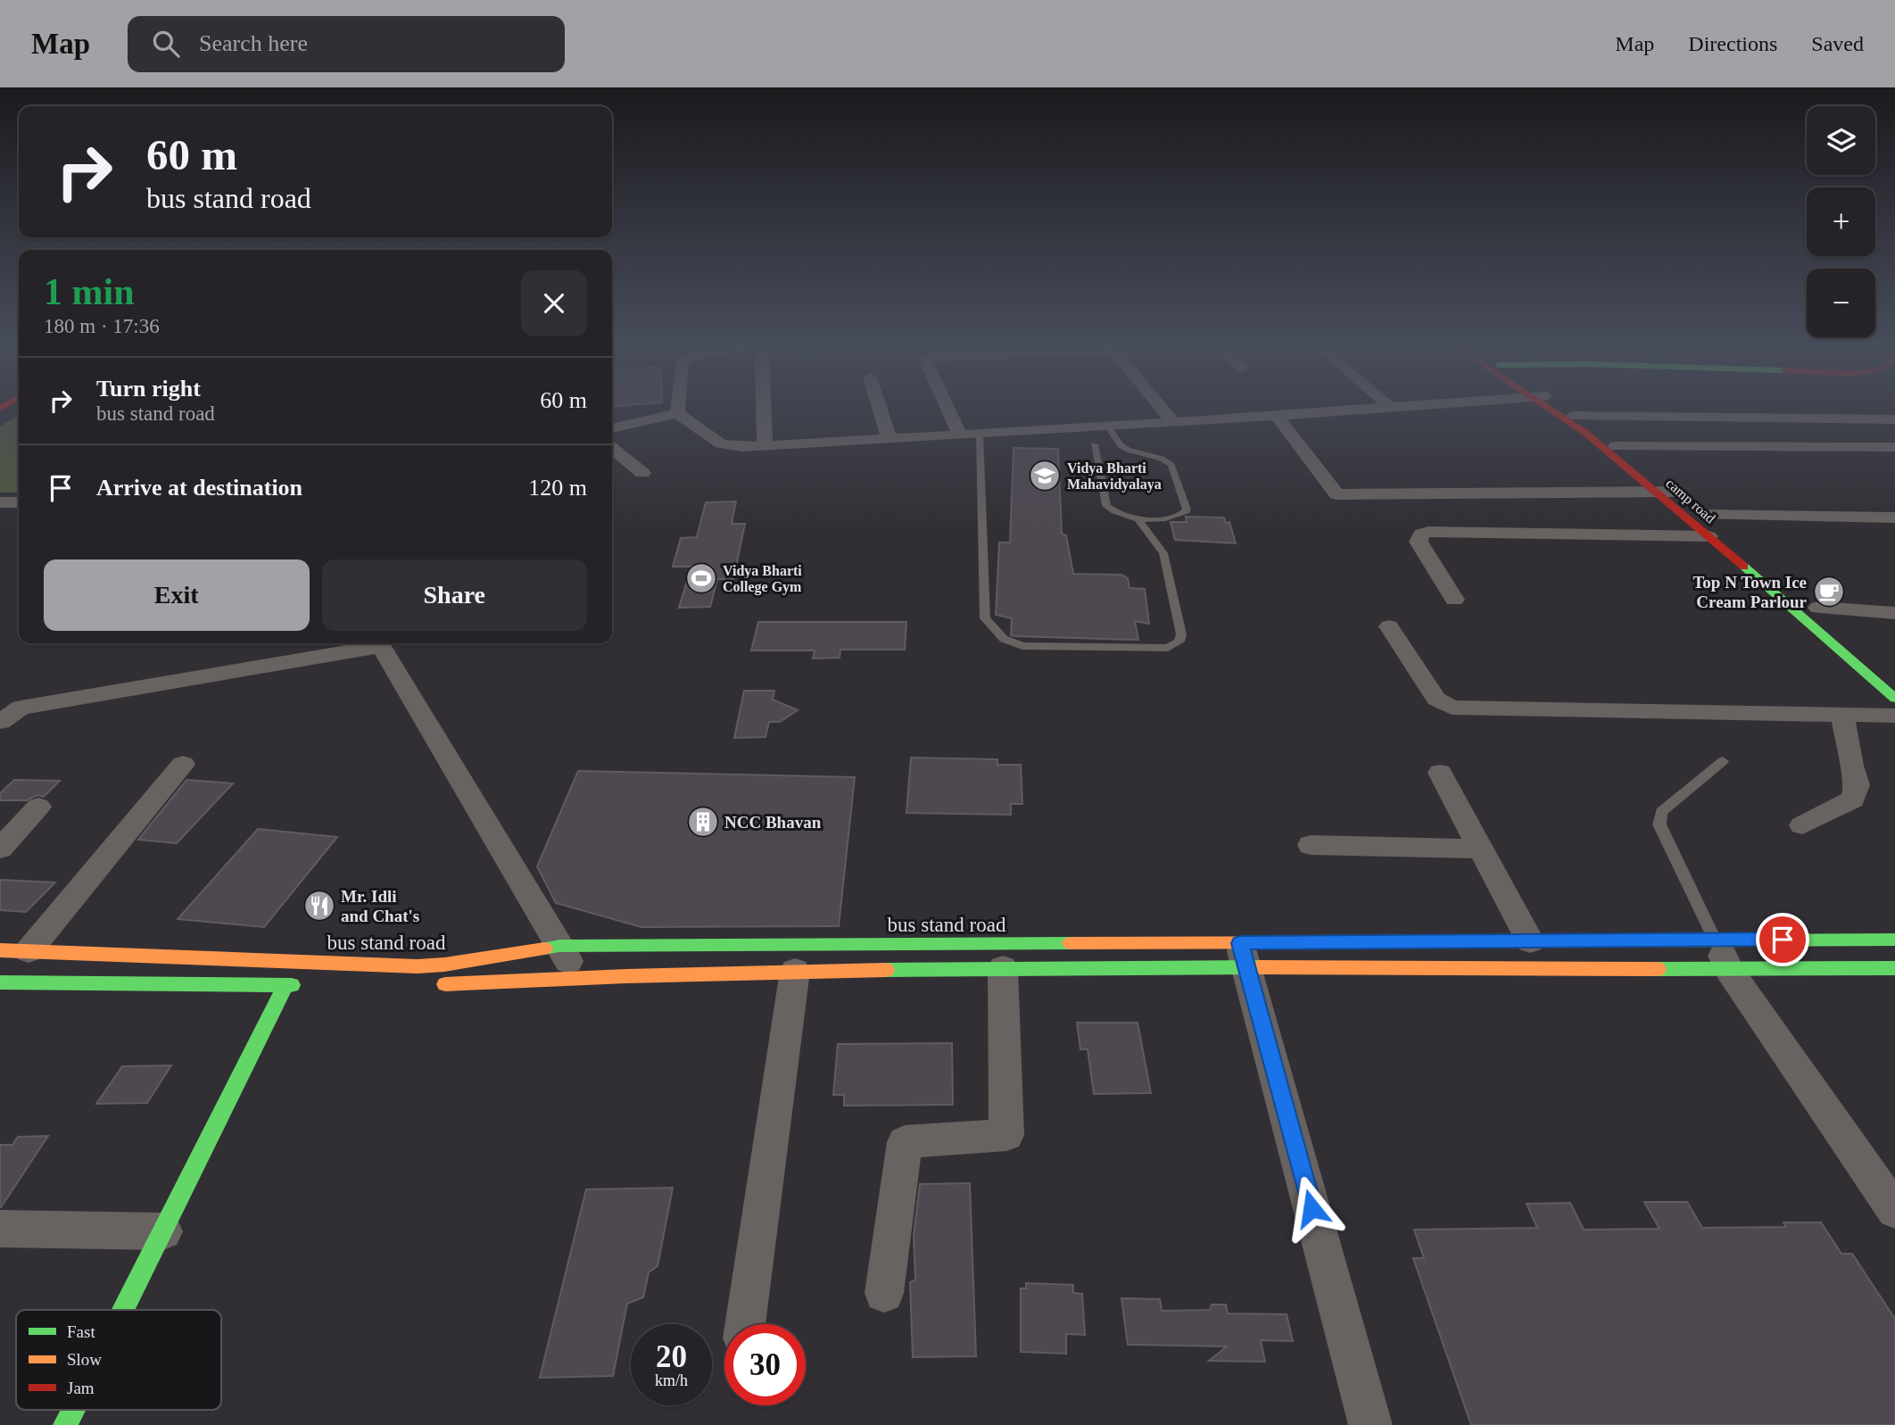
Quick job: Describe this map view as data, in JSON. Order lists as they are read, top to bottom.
{
  "streets": {
    "street": ["camp road", "bus stand road"]
  },
  "places": {
    "school or university": ["Vidya Bharti Mahavidyalaya"],
    "sports": ["Vidya Bharti College Gym"],
    "cafe": ["Top N Town Ice Cream Parlour"],
    "building": ["NCC Bhavan"],
    "restaurant": ["Mr. Idli and Chat's"]
  },
  "legend": ["Fast", "Slow", "Jam"],
  "page": {
    "header": "Map",
    "search": "Search here",
    "nav": ["Map", "Directions", "Saved"],
    "map_buttons": ["+", "−"],
    "turn": ["60 m", "bus stand road"],
    "heading": ["1 min", "180 m · 17:36"],
    "list": [
      {
        "name": "Turn right",
        "note": "bus stand road",
        "value": "60 m"
      },
      {
        "name": "Arrive at destination",
        "value": "120 m"
      }
    ],
    "buttons": ["Exit", "Share"],
    "speed": "20 km/h",
    "limit": "30"
  }
}
